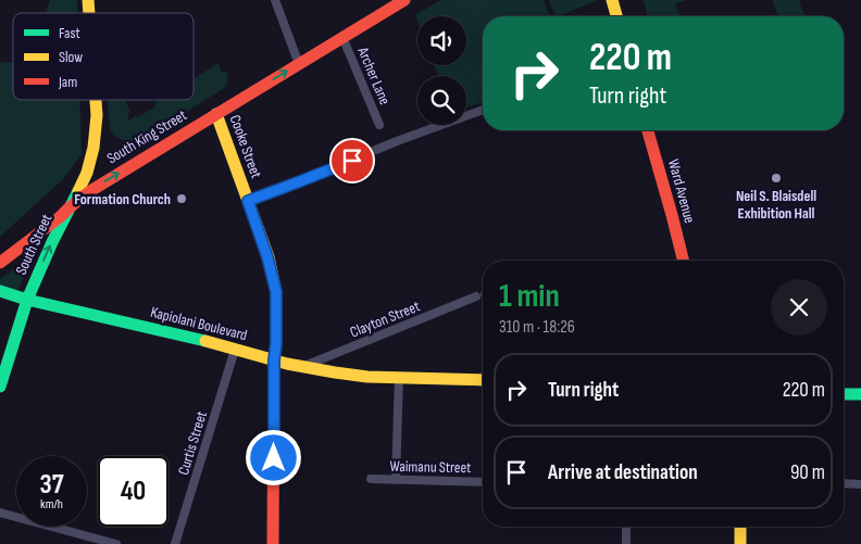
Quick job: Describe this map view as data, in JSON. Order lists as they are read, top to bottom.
{
  "streets": {
    "main road": [
      "South King Street",
      "Cooke Street",
      "Ward Avenue",
      "South Street",
      "Kapiolani Boulevard"
    ],
    "street": [
      "Archer Lane",
      "Clayton Street",
      "Curtis Street",
      "Waimanu Street"
    ]
  },
  "crossings": [
    ["Archer Lane", "South King Street"],
    ["South King Street", "Cooke Street"],
    ["South King Street", "South Street"],
    ["Cooke Street", "Kapiolani Boulevard"],
    ["South Street", "Kapiolani Boulevard"],
    ["Clayton Street", "Kapiolani Boulevard"],
    ["Kapiolani Boulevard", "Curtis Street"]
  ],
  "one_way": ["South King Street"],
  "places": ["Neil S. Blaisdell Exhibition Hall", "Formation Church"],
  "legend": ["Fast", "Slow", "Jam"],
  "page": {
    "turn": ["220 m", "Turn right"],
    "heading": ["1 min", "310 m · 18:26"],
    "list": [
      {
        "name": "Turn right",
        "value": "220 m"
      },
      {
        "name": "Arrive at destination",
        "value": "90 m"
      }
    ],
    "speed": "37 km/h",
    "limit": "40"
  }
}
